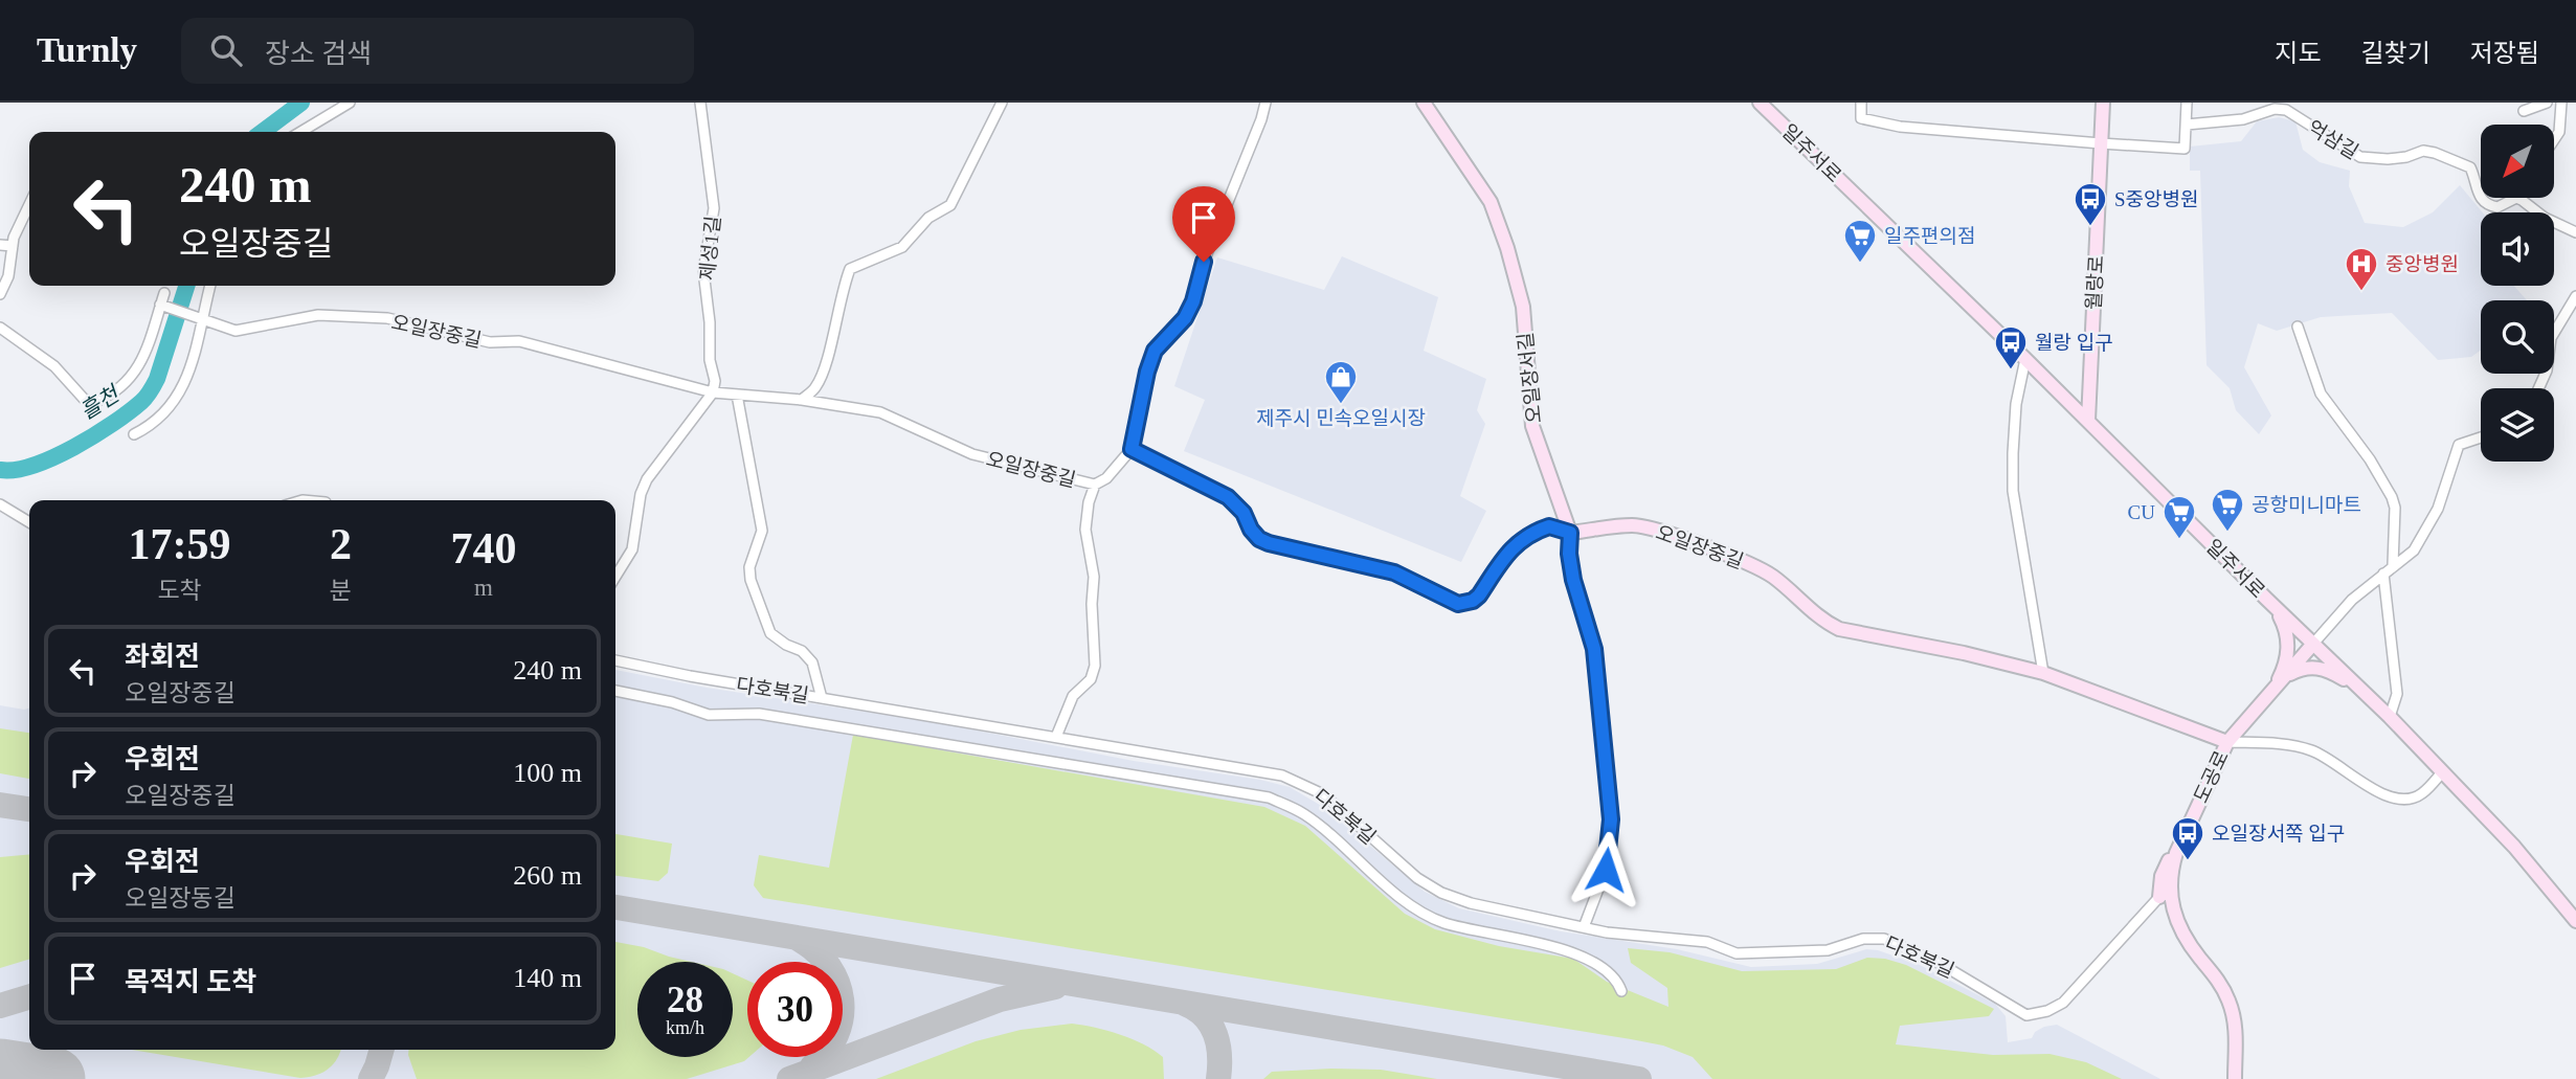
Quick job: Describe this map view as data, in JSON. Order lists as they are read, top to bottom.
{
  "streets": {
    "main road": [
      "일주서로",
      "월랑로",
      "오일장중길",
      "오일장서길",
      "도공로"
    ],
    "street": ["억삼길", "제성1길", "다호북길"]
  },
  "crossings": [
    ["일주서로", "월랑로"],
    ["일주서로", "도공로"],
    ["제성1길", "오일장중길"],
    ["오일장중길", "오일장서길"],
    ["오일장중길", "도공로"],
    ["오일장서길", "다호북길"],
    ["다호북길", "도공로"]
  ],
  "water": ["흘천"],
  "places": {
    "bus stop": ["S중앙병원", "월랑 입구", "오일장서쪽 입구"],
    "supermarket": ["일주편의점", "공항미니마트", "CU"],
    "hospital": ["중앙병원"],
    "shop": ["제주시 민속오일시장"]
  },
  "north": "bottom left",
  "page": {
    "header": "Turnly",
    "search": "장소 검색",
    "nav": ["지도", "길찾기", "저장됨"],
    "turn": ["240 m", "오일장중길"],
    "eta": [
      "17:59",
      "도착",
      "2",
      "분",
      "740",
      "m"
    ],
    "list": [
      {
        "name": "좌회전",
        "note": "오일장중길",
        "value": "240 m"
      },
      {
        "name": "우회전",
        "note": "오일장중길",
        "value": "100 m"
      },
      {
        "name": "우회전",
        "note": "오일장동길",
        "value": "260 m"
      },
      {
        "name": "목적지 도착",
        "value": "140 m"
      }
    ],
    "speed": "28 km/h",
    "limit": "30"
  }
}
